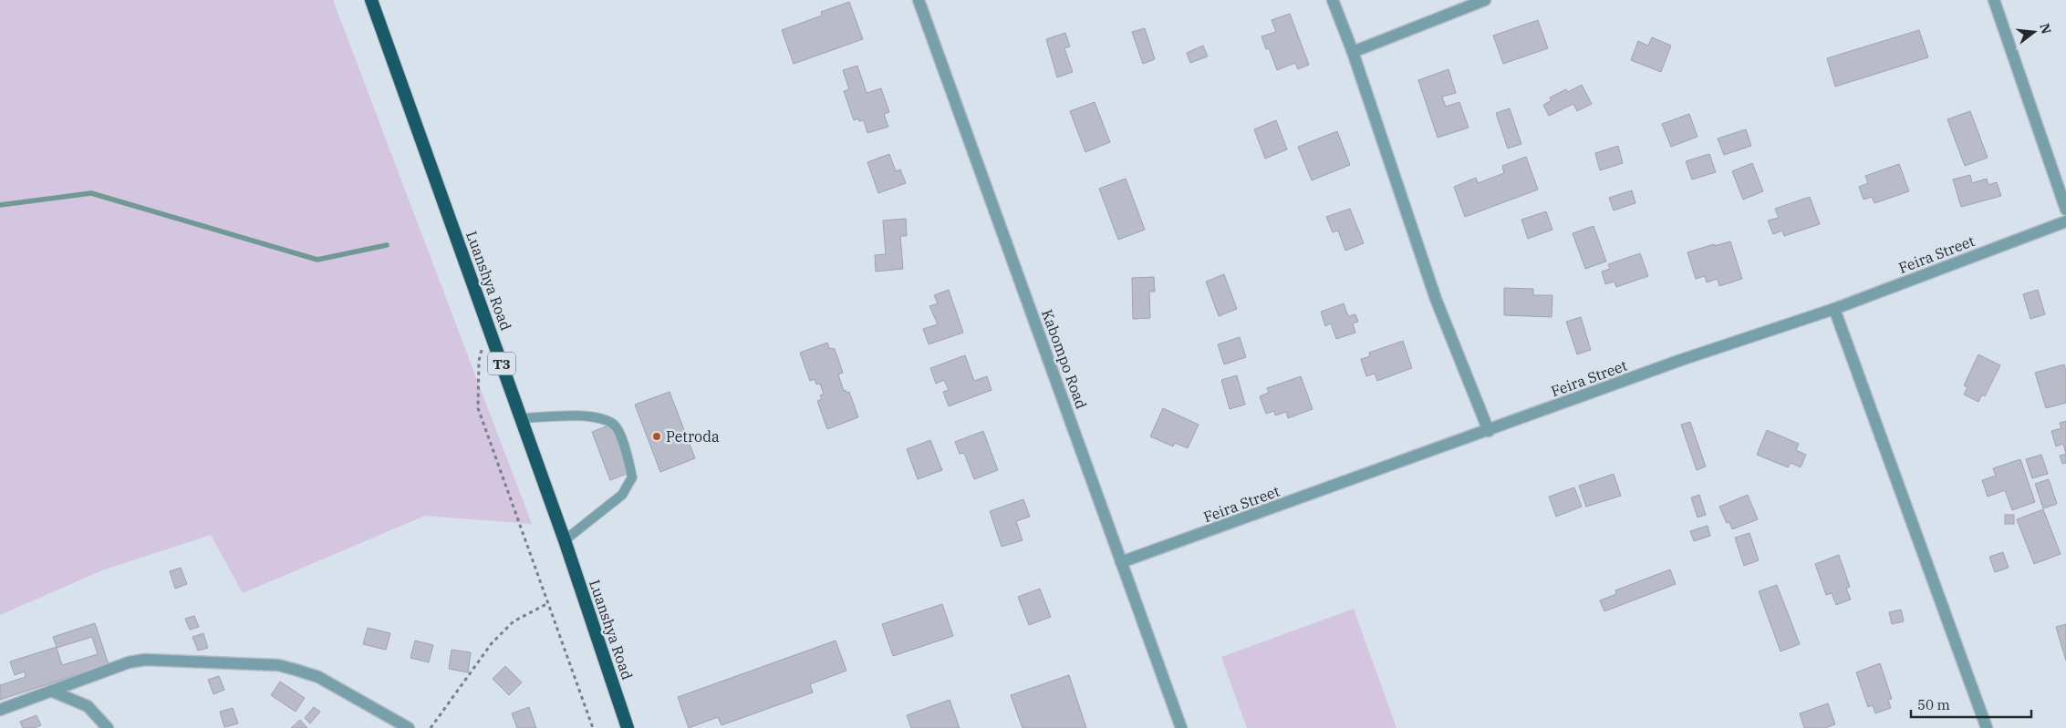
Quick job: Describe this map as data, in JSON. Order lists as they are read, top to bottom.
{
  "streets": {
    "highway": ["Luanshya Road", "T3"],
    "street": ["Feira Street", "Kabompo Road"]
  },
  "crossings": [
    ["Feira Street", "Kabompo Road"]
  ],
  "places": ["Petroda"],
  "scale_bar": "50 m",
  "north": "right"
}
